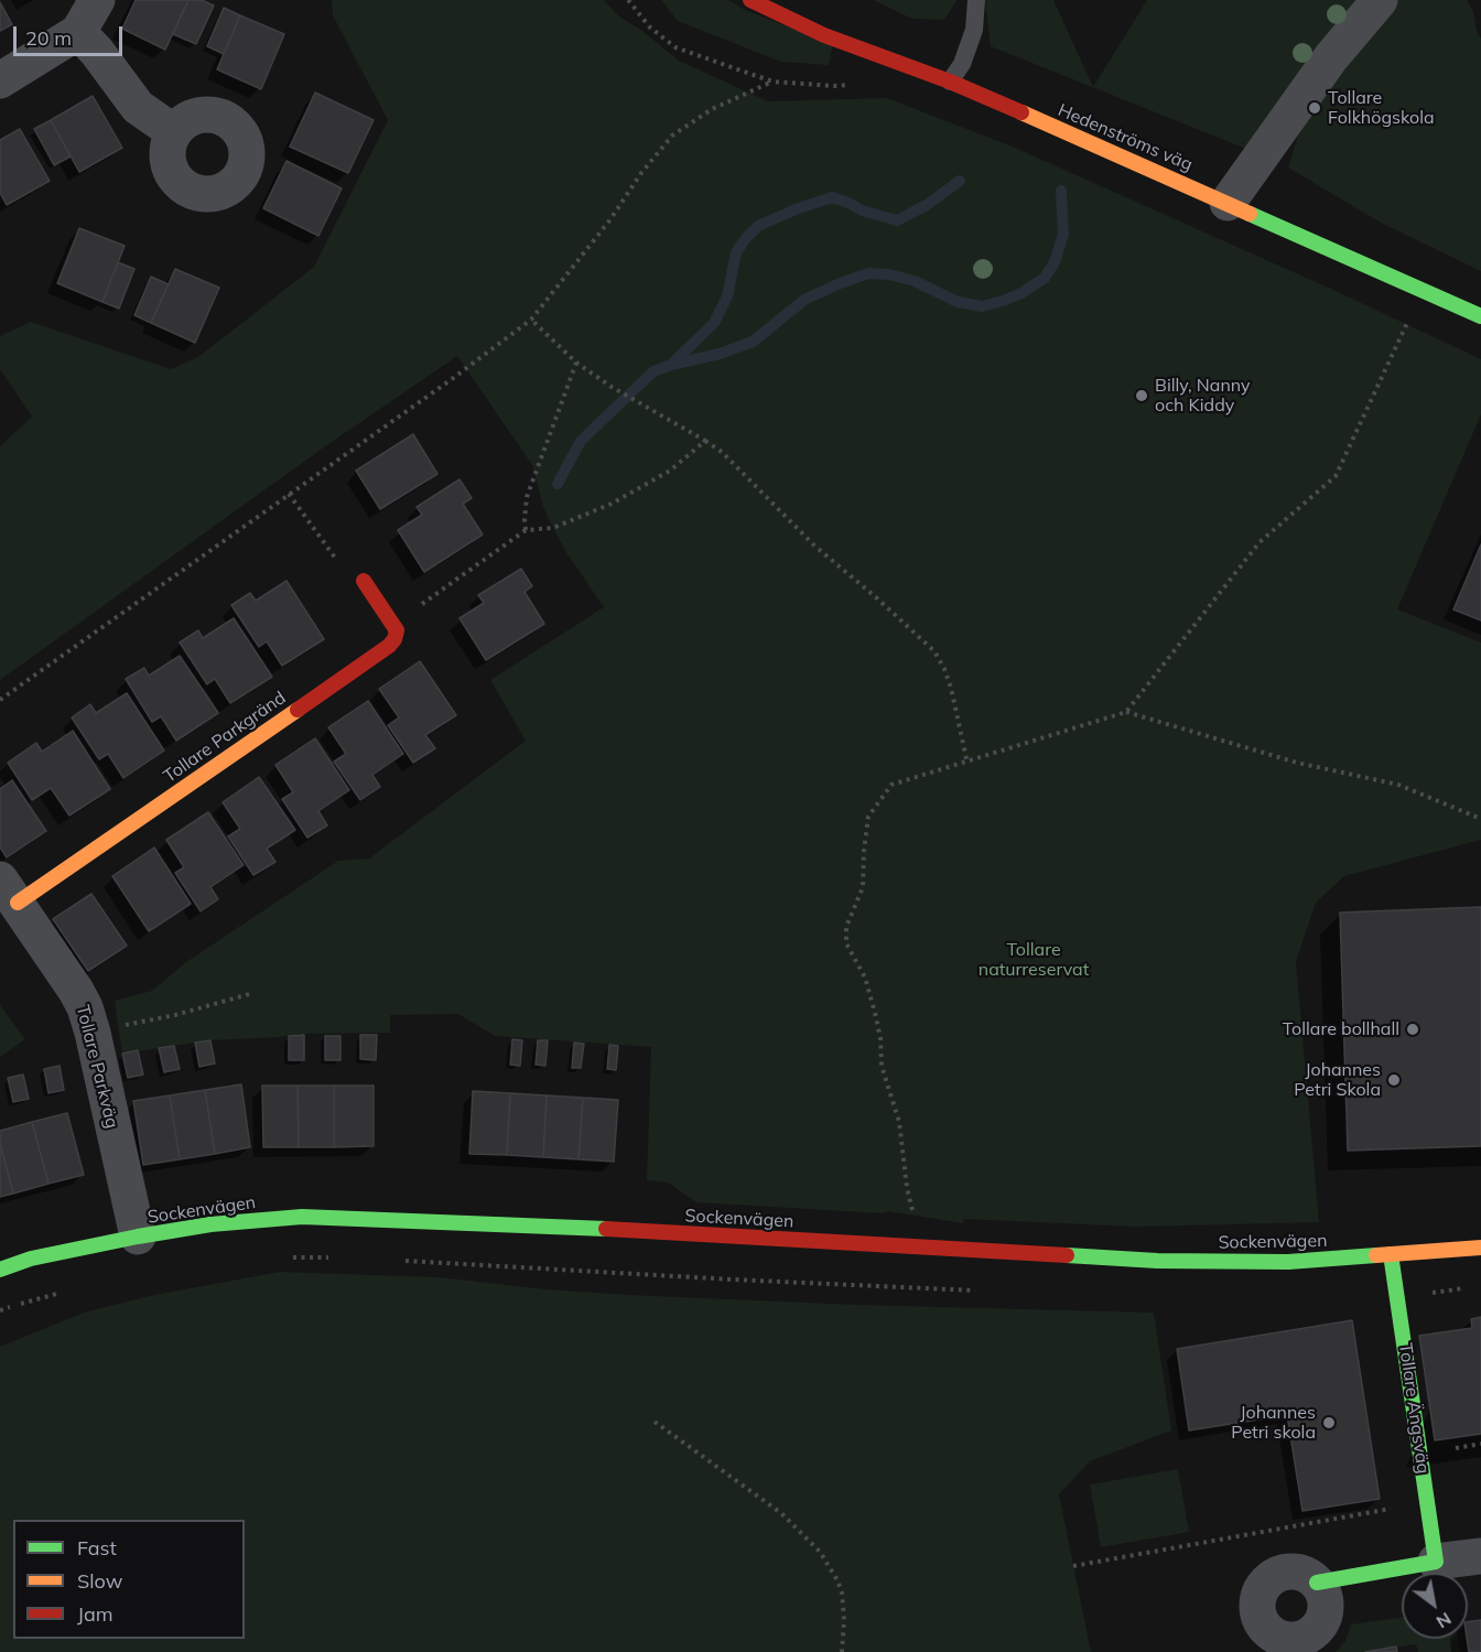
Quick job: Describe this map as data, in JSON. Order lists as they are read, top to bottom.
{
  "streets": {
    "street": [
      "Hedenströms väg",
      "Tollare Parkgränd",
      "Tollare Parkväg",
      "Sockenvägen",
      "Tollare Ängsväg"
    ]
  },
  "crossings": [
    ["Tollare Parkgränd", "Tollare Parkväg"],
    ["Tollare Parkväg", "Sockenvägen"],
    ["Sockenvägen", "Tollare Ängsväg"]
  ],
  "parks": ["Tollare naturreservat"],
  "places": [
    "Tollare Folkhögskola",
    "Billy, Nanny och Kiddy",
    "Tollare bollhall",
    "Johannes Petri Skola",
    "Johannes Petri skola"
  ],
  "legend": ["Fast", "Slow", "Jam"],
  "scale_bar": "20 m",
  "north": "bottom right"
}
